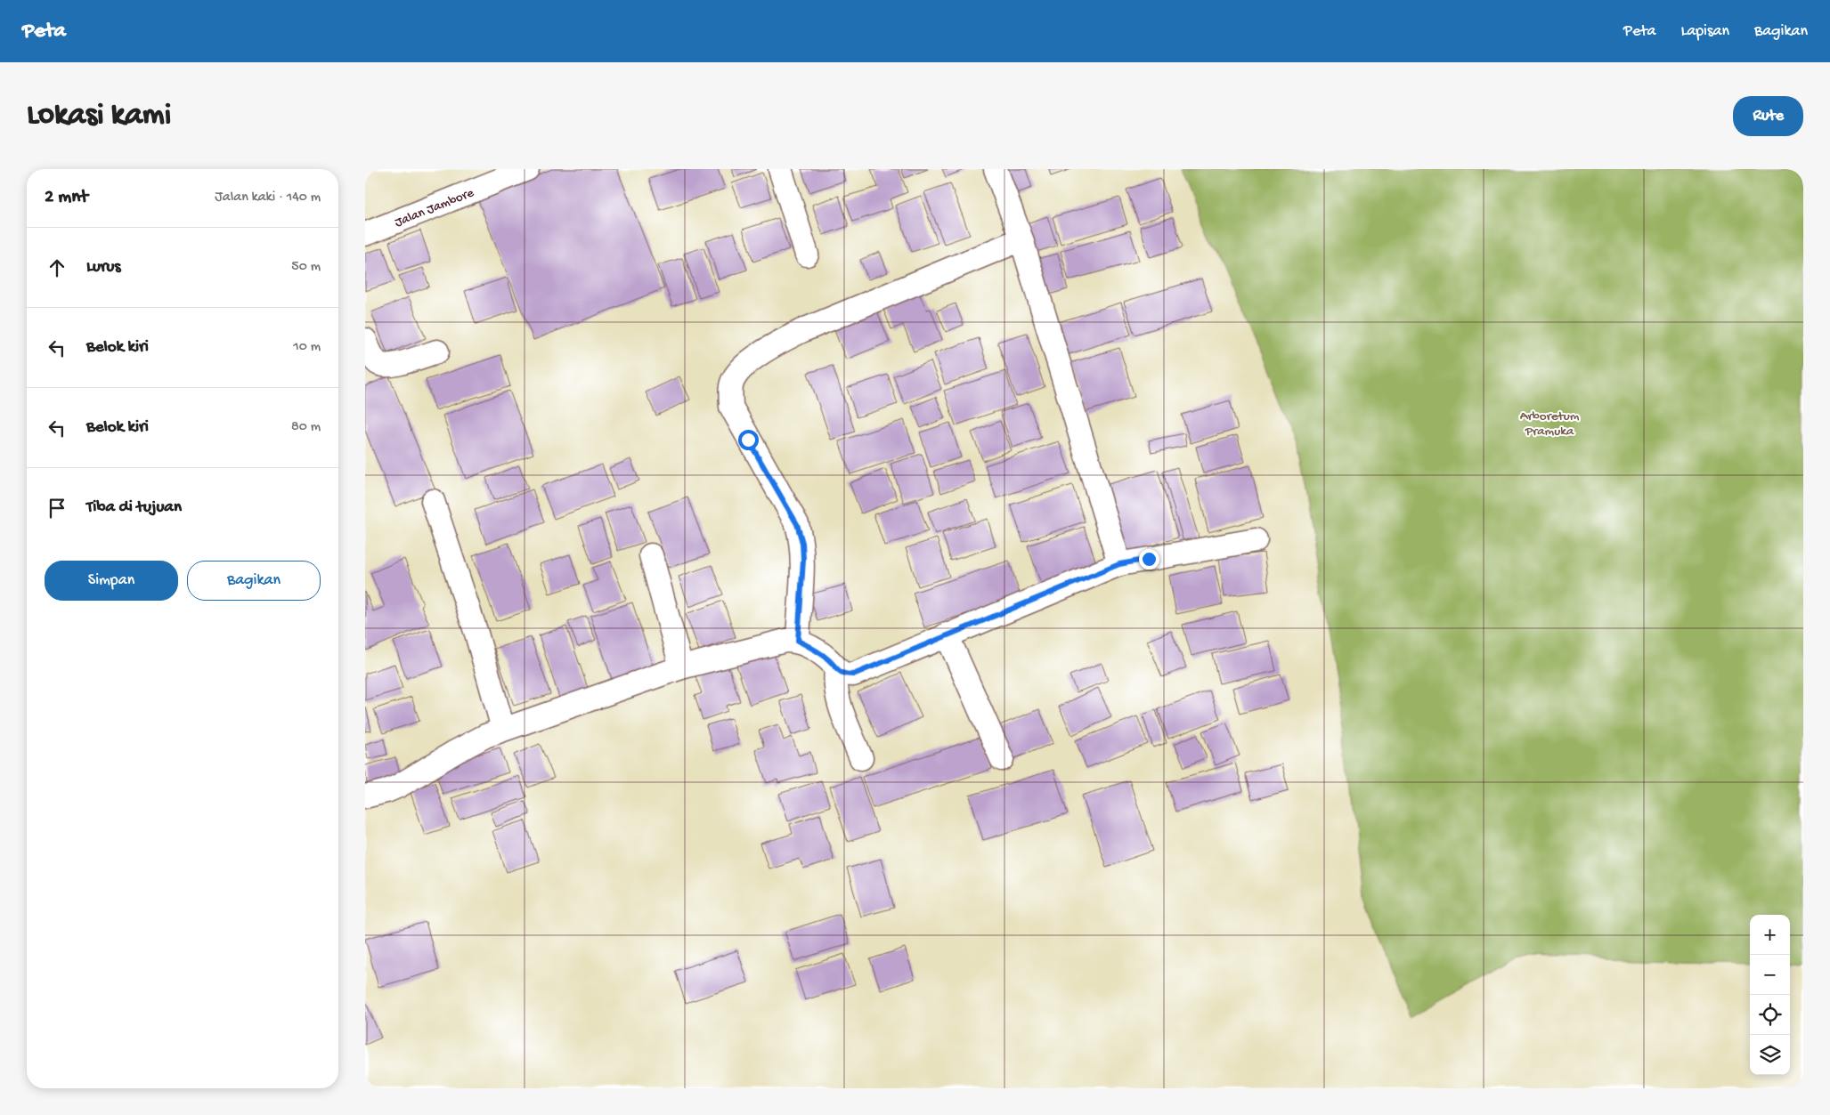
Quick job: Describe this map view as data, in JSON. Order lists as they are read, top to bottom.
{
  "streets": {
    "street": ["Jalan Jambore"]
  },
  "parks": ["Arboretum Pramuka"],
  "page": {
    "header": "Peta",
    "nav": ["Peta", "Lapisan", "Bagikan"],
    "buttons": [
      "Rute",
      ["Simpan", "Bagikan"]
    ],
    "title": "Lokasi kami",
    "heading": ["2 mnt", "Jalan kaki · 140 m"],
    "list": [
      ["Lurus", "50 m"],
      ["Belok kiri", "10 m"],
      ["Belok kiri", "80 m"],
      "Tiba di tujuan"
    ],
    "map_buttons": ["+", "−"]
  }
}
